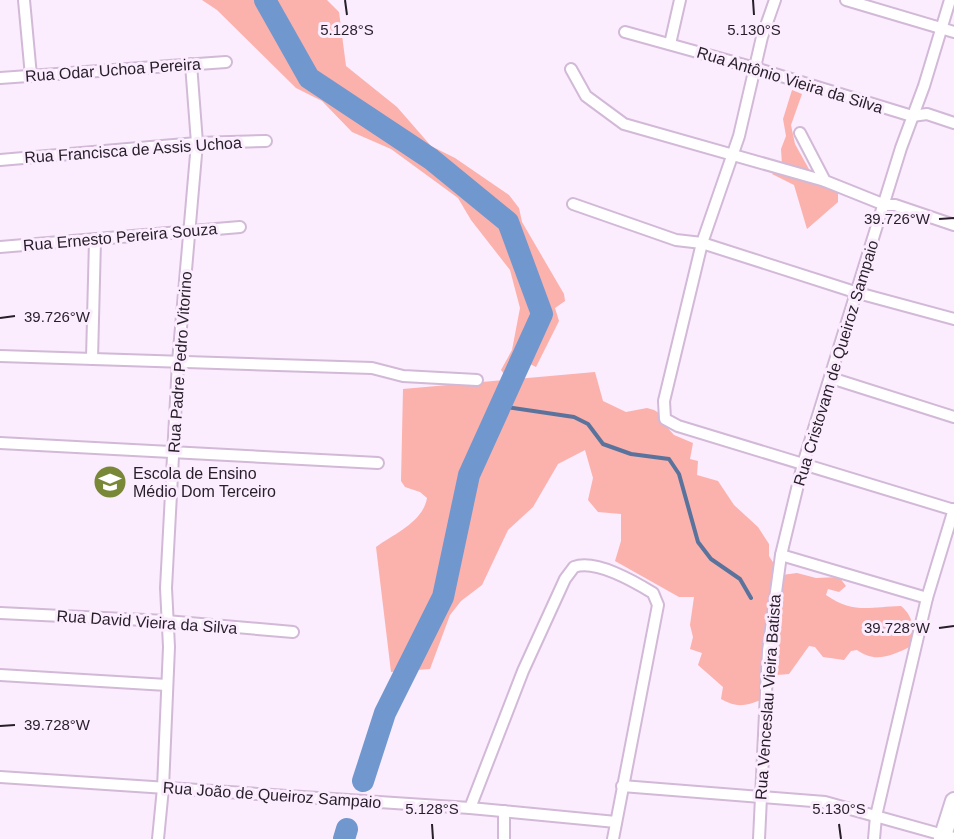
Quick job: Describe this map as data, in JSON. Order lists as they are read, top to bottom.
{
  "streets": {
    "street": [
      "Rua Odar Uchoa Pereira",
      "Rua Antônio Vieira da Silva",
      "Rua Francisca de Assis Uchoa",
      "Rua Ernesto Pereira Souza",
      "Rua Padre Pedro Vitorino",
      "Rua Cristovam de Queiroz Sampaio",
      "Rua David Vieira da Silva",
      "Rua Venceslau Vieira Batista",
      "Rua João de Queiroz Sampaio"
    ]
  },
  "crossings": [
    ["Rua Odar Uchoa Pereira", "Rua Padre Pedro Vitorino"],
    ["Rua Antônio Vieira da Silva", "Rua Cristovam de Queiroz Sampaio"],
    ["Rua Francisca de Assis Uchoa", "Rua Padre Pedro Vitorino"],
    ["Rua Ernesto Pereira Souza", "Rua Padre Pedro Vitorino"],
    ["Rua Padre Pedro Vitorino", "Rua David Vieira da Silva"],
    ["Rua Padre Pedro Vitorino", "Rua João de Queiroz Sampaio"],
    ["Rua Cristovam de Queiroz Sampaio", "Rua Venceslau Vieira Batista"]
  ],
  "places": {
    "school or university": ["Escola de Ensino Médio Dom Terceiro"]
  },
  "coordinates": [
    "5.128°S",
    "5.130°S",
    "39.726°W",
    "39.728°W"
  ]
}
